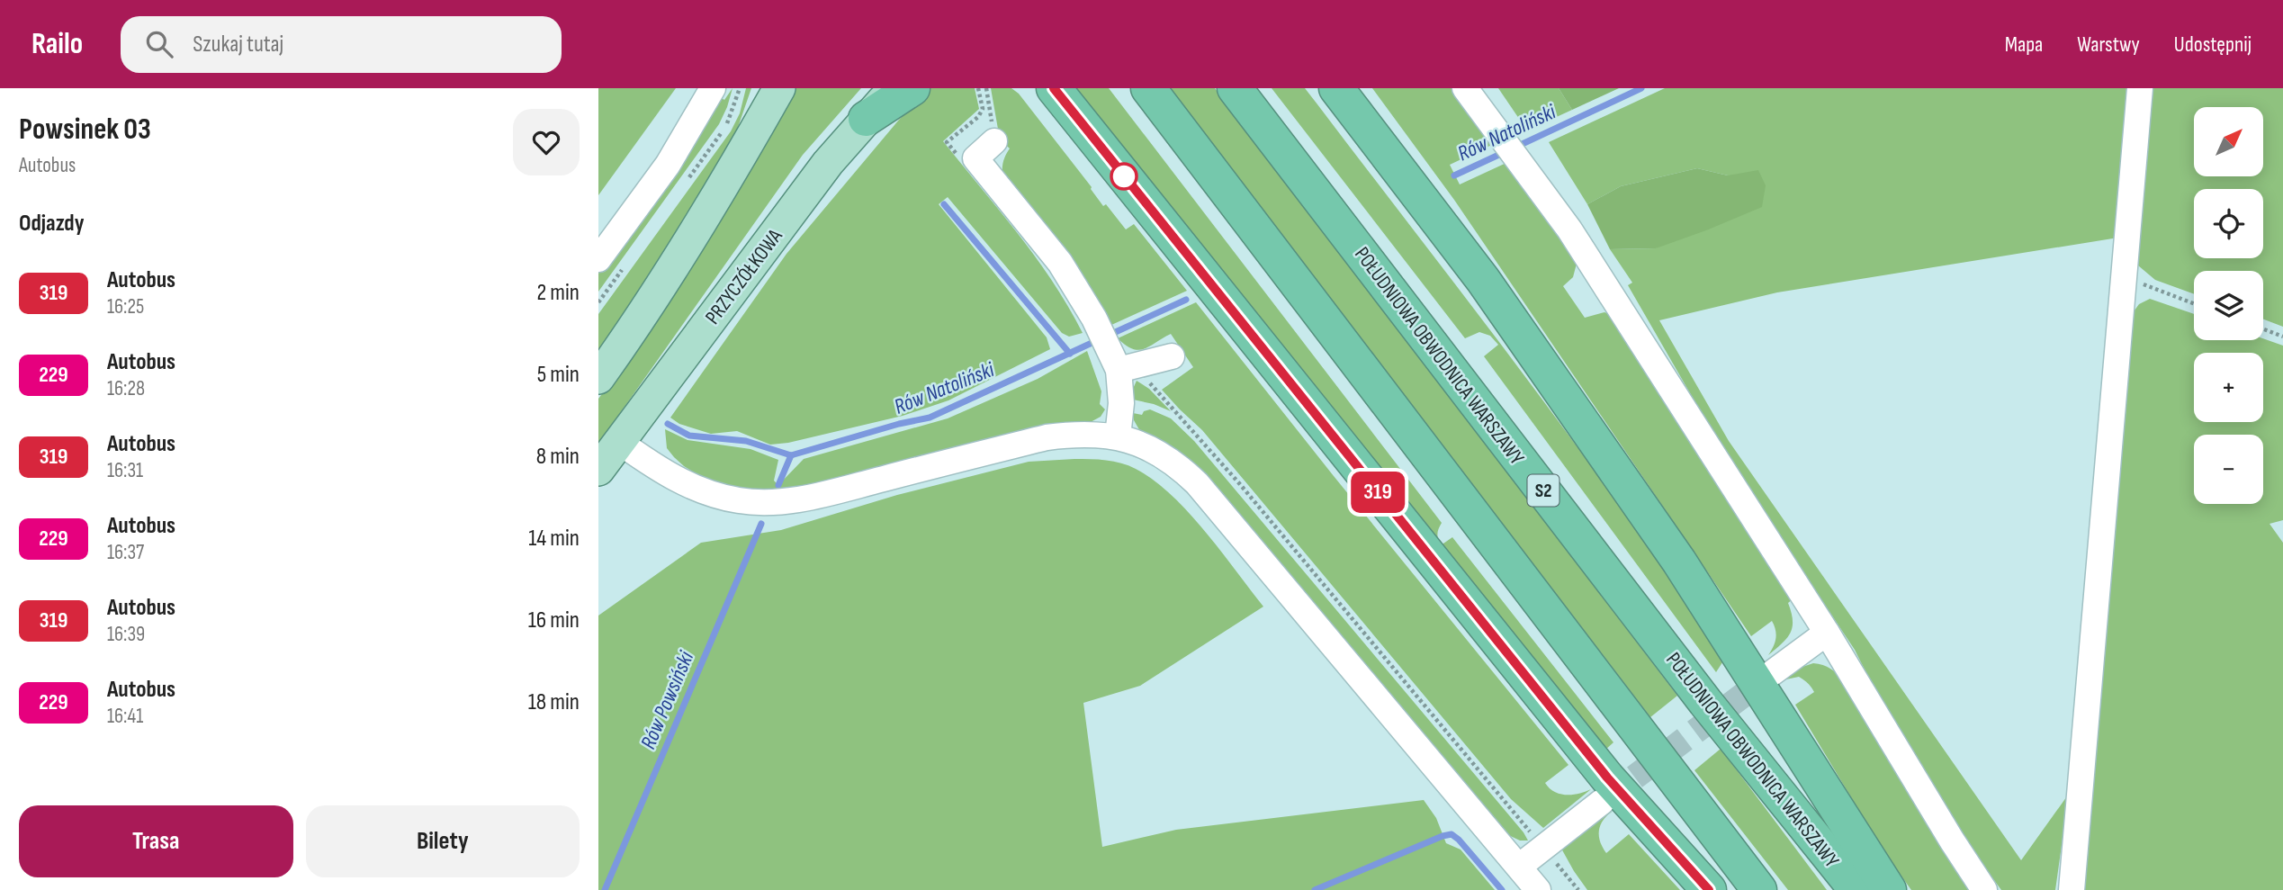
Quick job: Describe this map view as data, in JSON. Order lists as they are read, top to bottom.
{
  "streets": {
    "highway": ["POŁUDNIOWA OBWODNICA WARSZAWY", "S2"],
    "main road": ["PRZYCZÓŁKOWA"]
  },
  "water": ["Rów Natoliński", "Rów Powsiński"],
  "lines": ["bus line 319"],
  "north": "top right",
  "page": {
    "header": "Railo",
    "search": "Szukaj tutaj",
    "nav": ["Mapa", "Warstwy", "Udostępnij"],
    "heading": [
      ["Powsinek 03", "Autobus"],
      "Odjazdy"
    ],
    "on_map": "319",
    "map_buttons": ["+", "−"],
    "list": [
      {
        "mark": "319",
        "name": "Autobus",
        "note": "16:25",
        "value": "2 min"
      },
      {
        "mark": "229",
        "name": "Autobus",
        "note": "16:28",
        "value": "5 min"
      },
      {
        "mark": "319",
        "name": "Autobus",
        "note": "16:31",
        "value": "8 min"
      },
      {
        "mark": "229",
        "name": "Autobus",
        "note": "16:37",
        "value": "14 min"
      },
      {
        "mark": "319",
        "name": "Autobus",
        "note": "16:39",
        "value": "16 min"
      },
      {
        "mark": "229",
        "name": "Autobus",
        "note": "16:41",
        "value": "18 min"
      }
    ],
    "buttons": ["Trasa", "Bilety"]
  }
}
